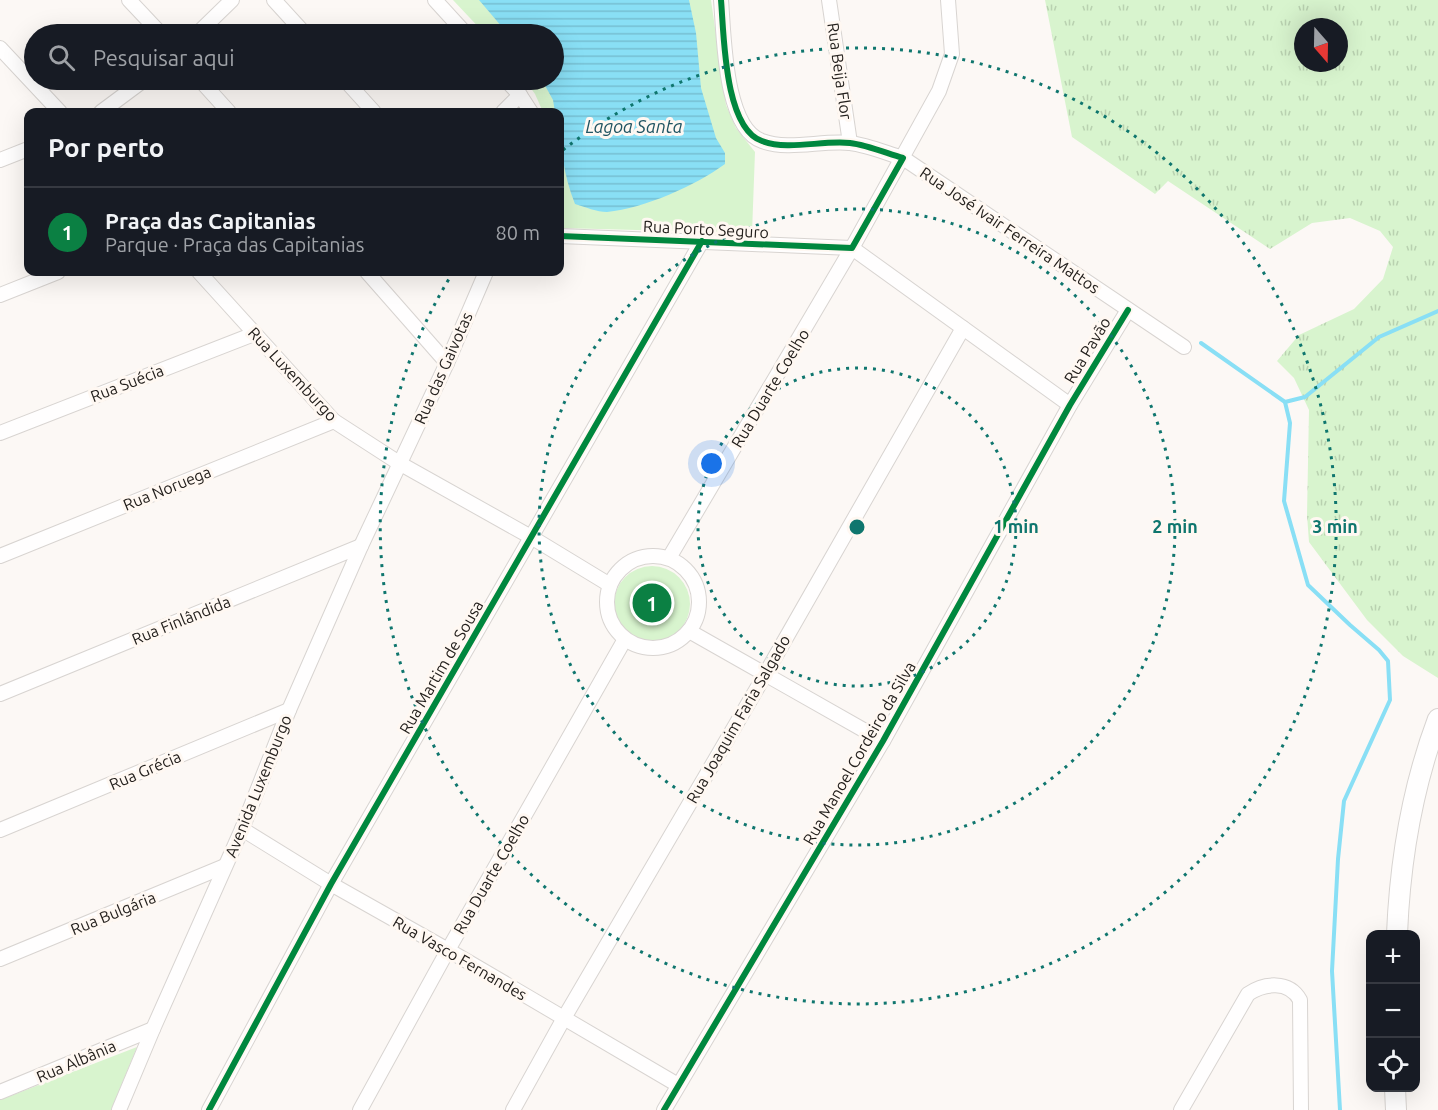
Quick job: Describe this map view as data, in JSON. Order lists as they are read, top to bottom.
{
  "streets": {
    "street": [
      "Rua Beija Flor",
      "Rua Porto Seguro",
      "Rua José Ivair Ferreira Mattos",
      "Rua Pavão",
      "Rua das Gaivotas",
      "Rua Luxemburgo",
      "Rua Suécia",
      "Rua Duarte Coelho",
      "Rua Noruega",
      "Rua Finlândida",
      "Rua Martim de Sousa",
      "Rua Joaquim Faria Salgado",
      "Rua Manoel Cordeiro da Silva",
      "Rua Grécia",
      "Avenida Luxemburgo",
      "Rua Bulgária",
      "Rua Vasco Fernandes",
      "Rua Albânia"
    ]
  },
  "crossings": [
    ["Rua Beija Flor", "Rua José Ivair Ferreira Mattos"],
    ["Rua Porto Seguro", "Rua Duarte Coelho"],
    ["Rua Porto Seguro", "Rua Martim de Sousa"],
    ["Rua José Ivair Ferreira Mattos", "Rua Pavão"],
    ["Rua José Ivair Ferreira Mattos", "Rua Duarte Coelho"],
    ["Rua Pavão", "Rua Manoel Cordeiro da Silva"],
    ["Rua das Gaivotas", "Rua Luxemburgo"],
    ["Rua das Gaivotas", "Avenida Luxemburgo"],
    ["Rua Luxemburgo", "Rua Suécia"],
    ["Rua Luxemburgo", "Rua Duarte Coelho"],
    ["Rua Luxemburgo", "Rua Noruega"],
    ["Rua Luxemburgo", "Rua Martim de Sousa"],
    ["Rua Luxemburgo", "Avenida Luxemburgo"],
    ["Rua Duarte Coelho", "Rua Vasco Fernandes"],
    ["Rua Finlândida", "Avenida Luxemburgo"],
    ["Rua Martim de Sousa", "Rua Vasco Fernandes"],
    ["Rua Joaquim Faria Salgado", "Rua Vasco Fernandes"],
    ["Rua Manoel Cordeiro da Silva", "Rua Vasco Fernandes"],
    ["Rua Grécia", "Avenida Luxemburgo"],
    ["Avenida Luxemburgo", "Rua Bulgária"],
    ["Avenida Luxemburgo", "Rua Vasco Fernandes"],
    ["Avenida Luxemburgo", "Rua Albânia"]
  ],
  "water": ["Lagoa Santa"],
  "north": "bottom",
  "page": {
    "search": "Pesquisar aqui",
    "heading": "Por perto",
    "list": [
      {
        "mark": "1",
        "name": "Praça das Capitanias",
        "note": "Parque · Praça das Capitanias",
        "value": "80 m"
      }
    ],
    "pins": "1",
    "map_buttons": ["+", "−"]
  },
  "rings": ["1 min", "2 min", "3 min"]
}
